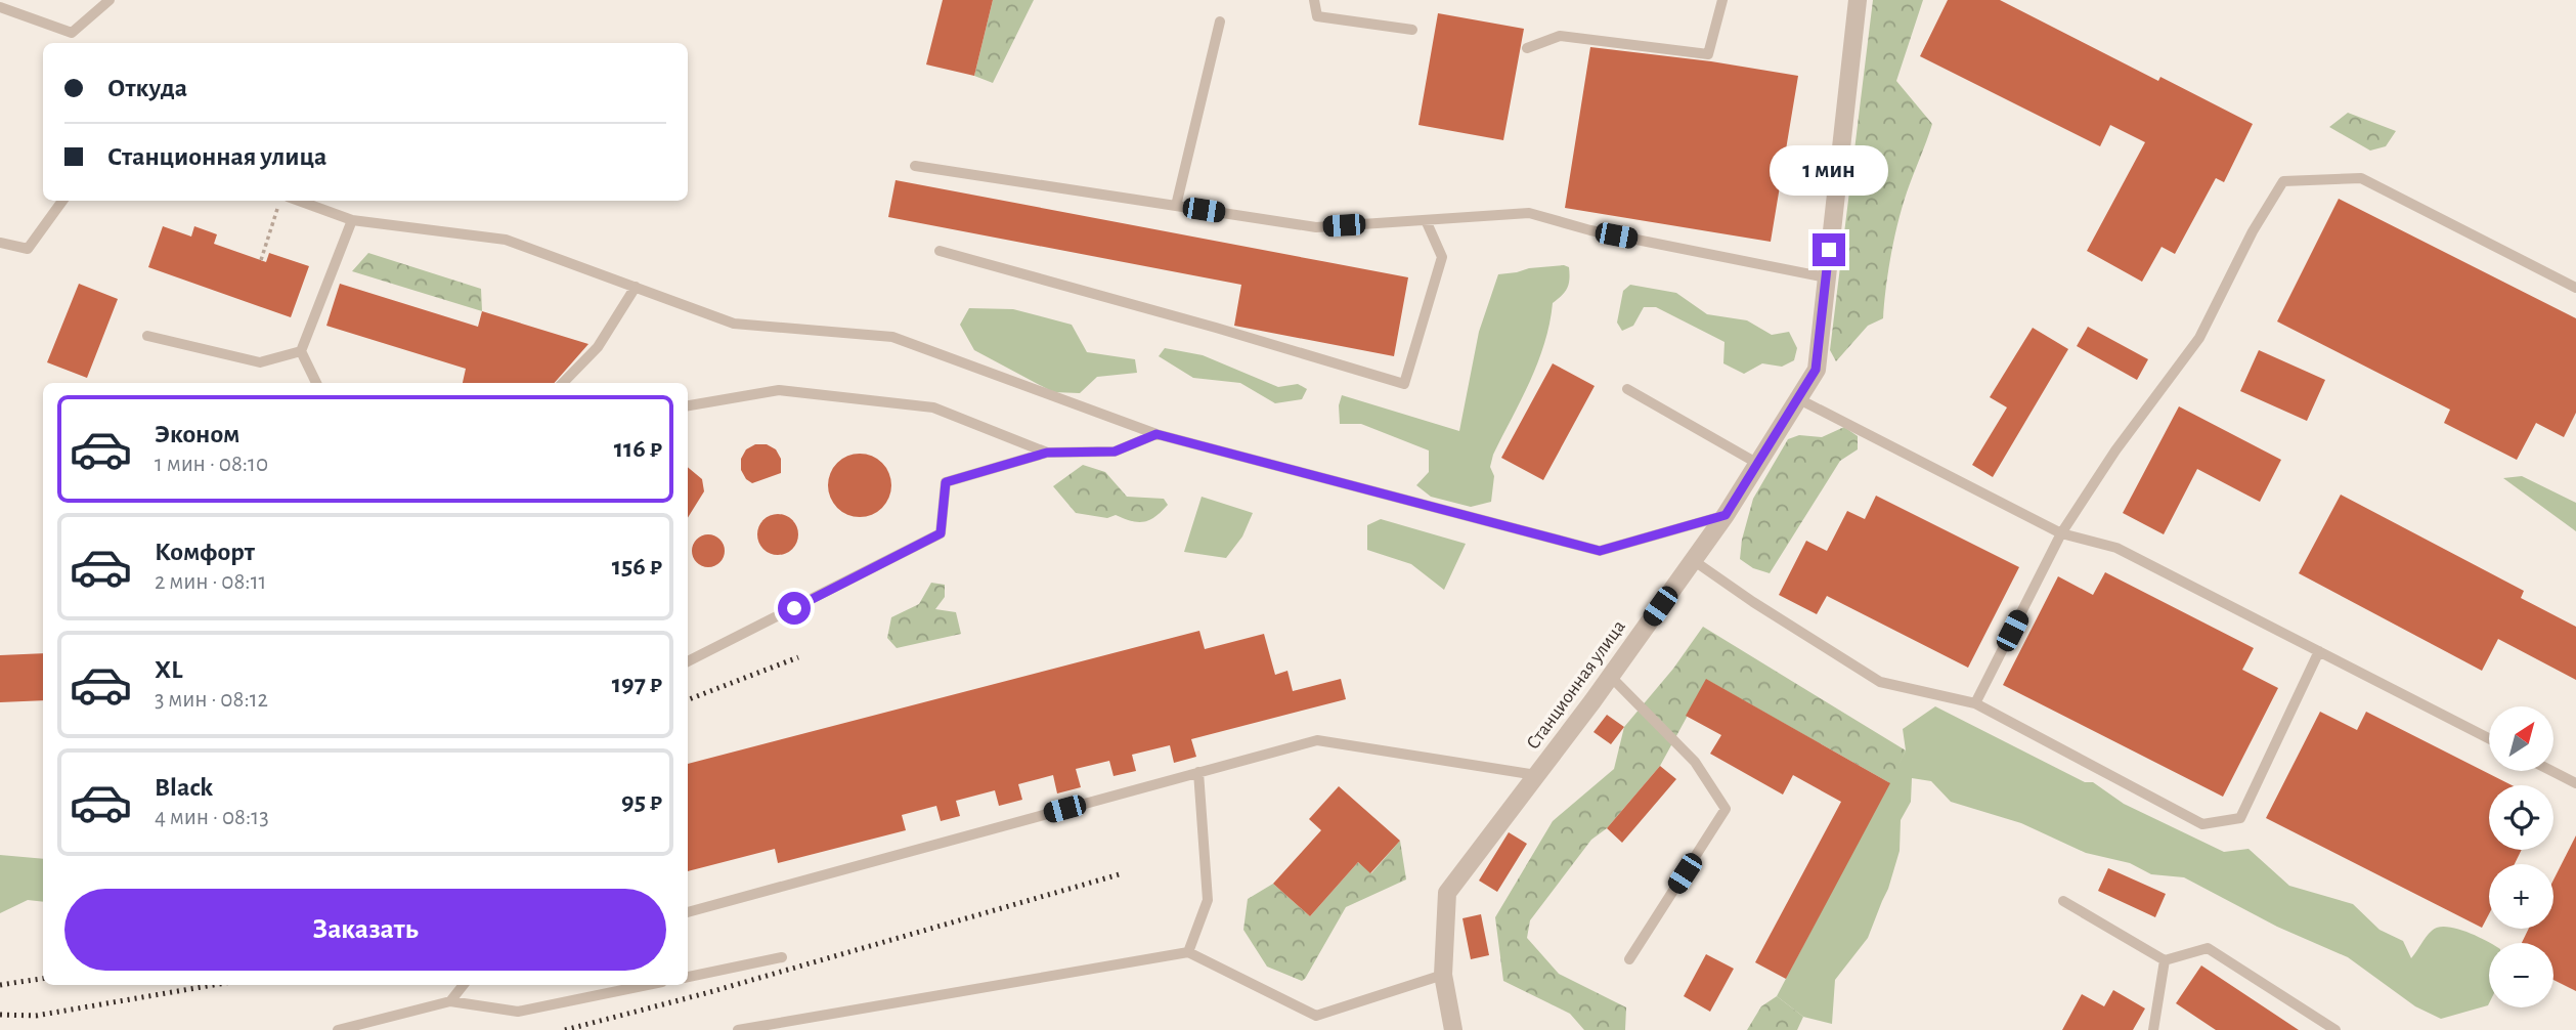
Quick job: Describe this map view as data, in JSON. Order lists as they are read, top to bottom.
{
  "streets": {
    "street": ["Станционная улица"]
  },
  "north": "top right",
  "page": {
    "banner": ["Откуда", "Станционная улица"],
    "bubble": "1 мин",
    "list": [
      {
        "name": "Эконом",
        "note": "1 мин · 08:10",
        "value": "116 ₽"
      },
      {
        "name": "Комфорт",
        "note": "2 мин · 08:11",
        "value": "156 ₽"
      },
      {
        "name": "XL",
        "note": "3 мин · 08:12",
        "value": "197 ₽"
      },
      {
        "name": "Black",
        "note": "4 мин · 08:13",
        "value": "95 ₽"
      }
    ],
    "map_buttons": ["+", "−"],
    "buttons": "Заказать"
  }
}
